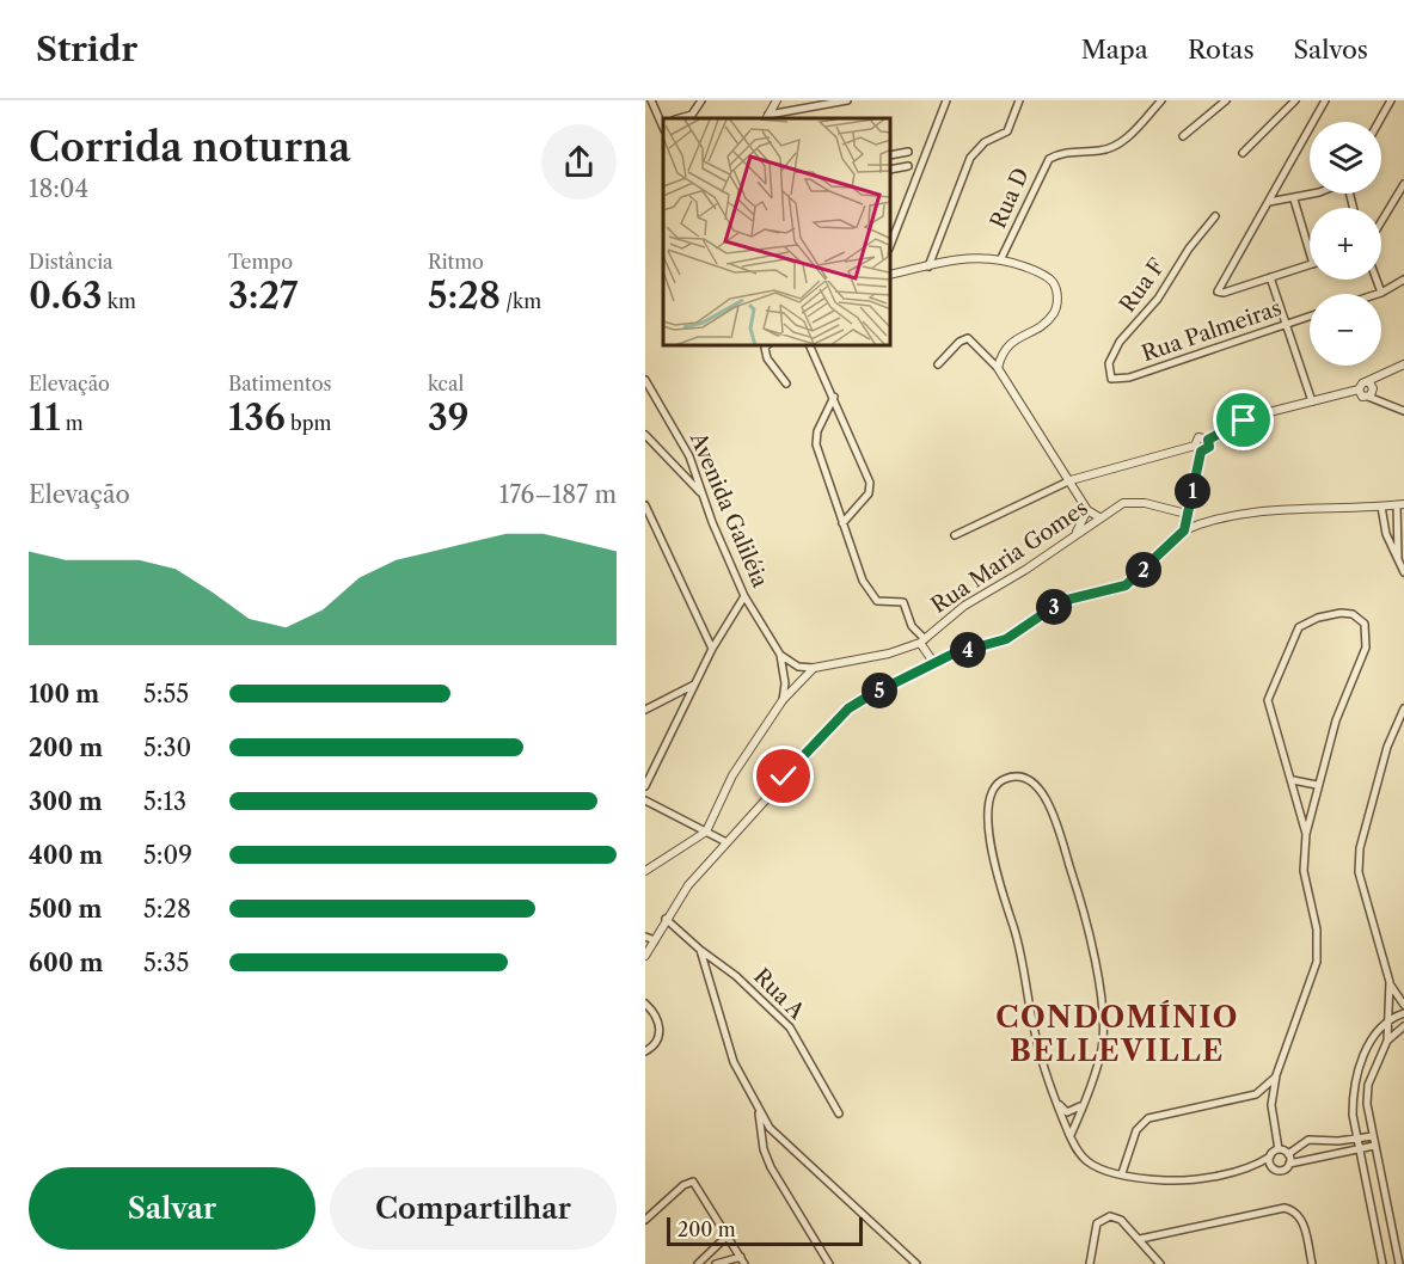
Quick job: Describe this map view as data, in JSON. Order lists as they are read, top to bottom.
{
  "streets": {
    "street": [
      "Rua D",
      "Rua F",
      "Rua Palmeiras",
      "Avenida Galiléia",
      "Rua Maria Gomes",
      "Rua A"
    ]
  },
  "crossings": [
    ["Rua F", "Rua Palmeiras"]
  ],
  "districts": ["CONDOMÍNIO BELLEVILLE"],
  "scale_bar": "200 m",
  "page": {
    "header": "Stridr",
    "nav": ["Mapa", "Rotas", "Salvos"],
    "heading": ["Corrida noturna", "18:04"],
    "map_buttons": ["+", "−"],
    "stats": [
      ["Distância", "0.63 km"],
      ["Tempo", "3:27"],
      ["Ritmo", "5:28 /km"],
      ["Elevação", "11 m"],
      ["Batimentos", "136 bpm"],
      ["kcal", "39"]
    ],
    "chart": ["Elevação", "176–187 m"],
    "pins": [
      "1",
      "2",
      "3",
      "4",
      "5"
    ],
    "list": [
      {
        "name": "100 m",
        "note": "5:55"
      },
      {
        "name": "200 m",
        "note": "5:30"
      },
      {
        "name": "300 m",
        "note": "5:13"
      },
      {
        "name": "400 m",
        "note": "5:09"
      },
      {
        "name": "500 m",
        "note": "5:28"
      },
      {
        "name": "600 m",
        "note": "5:35"
      }
    ],
    "buttons": ["Salvar", "Compartilhar"],
    "scale": "200 m"
  }
}
